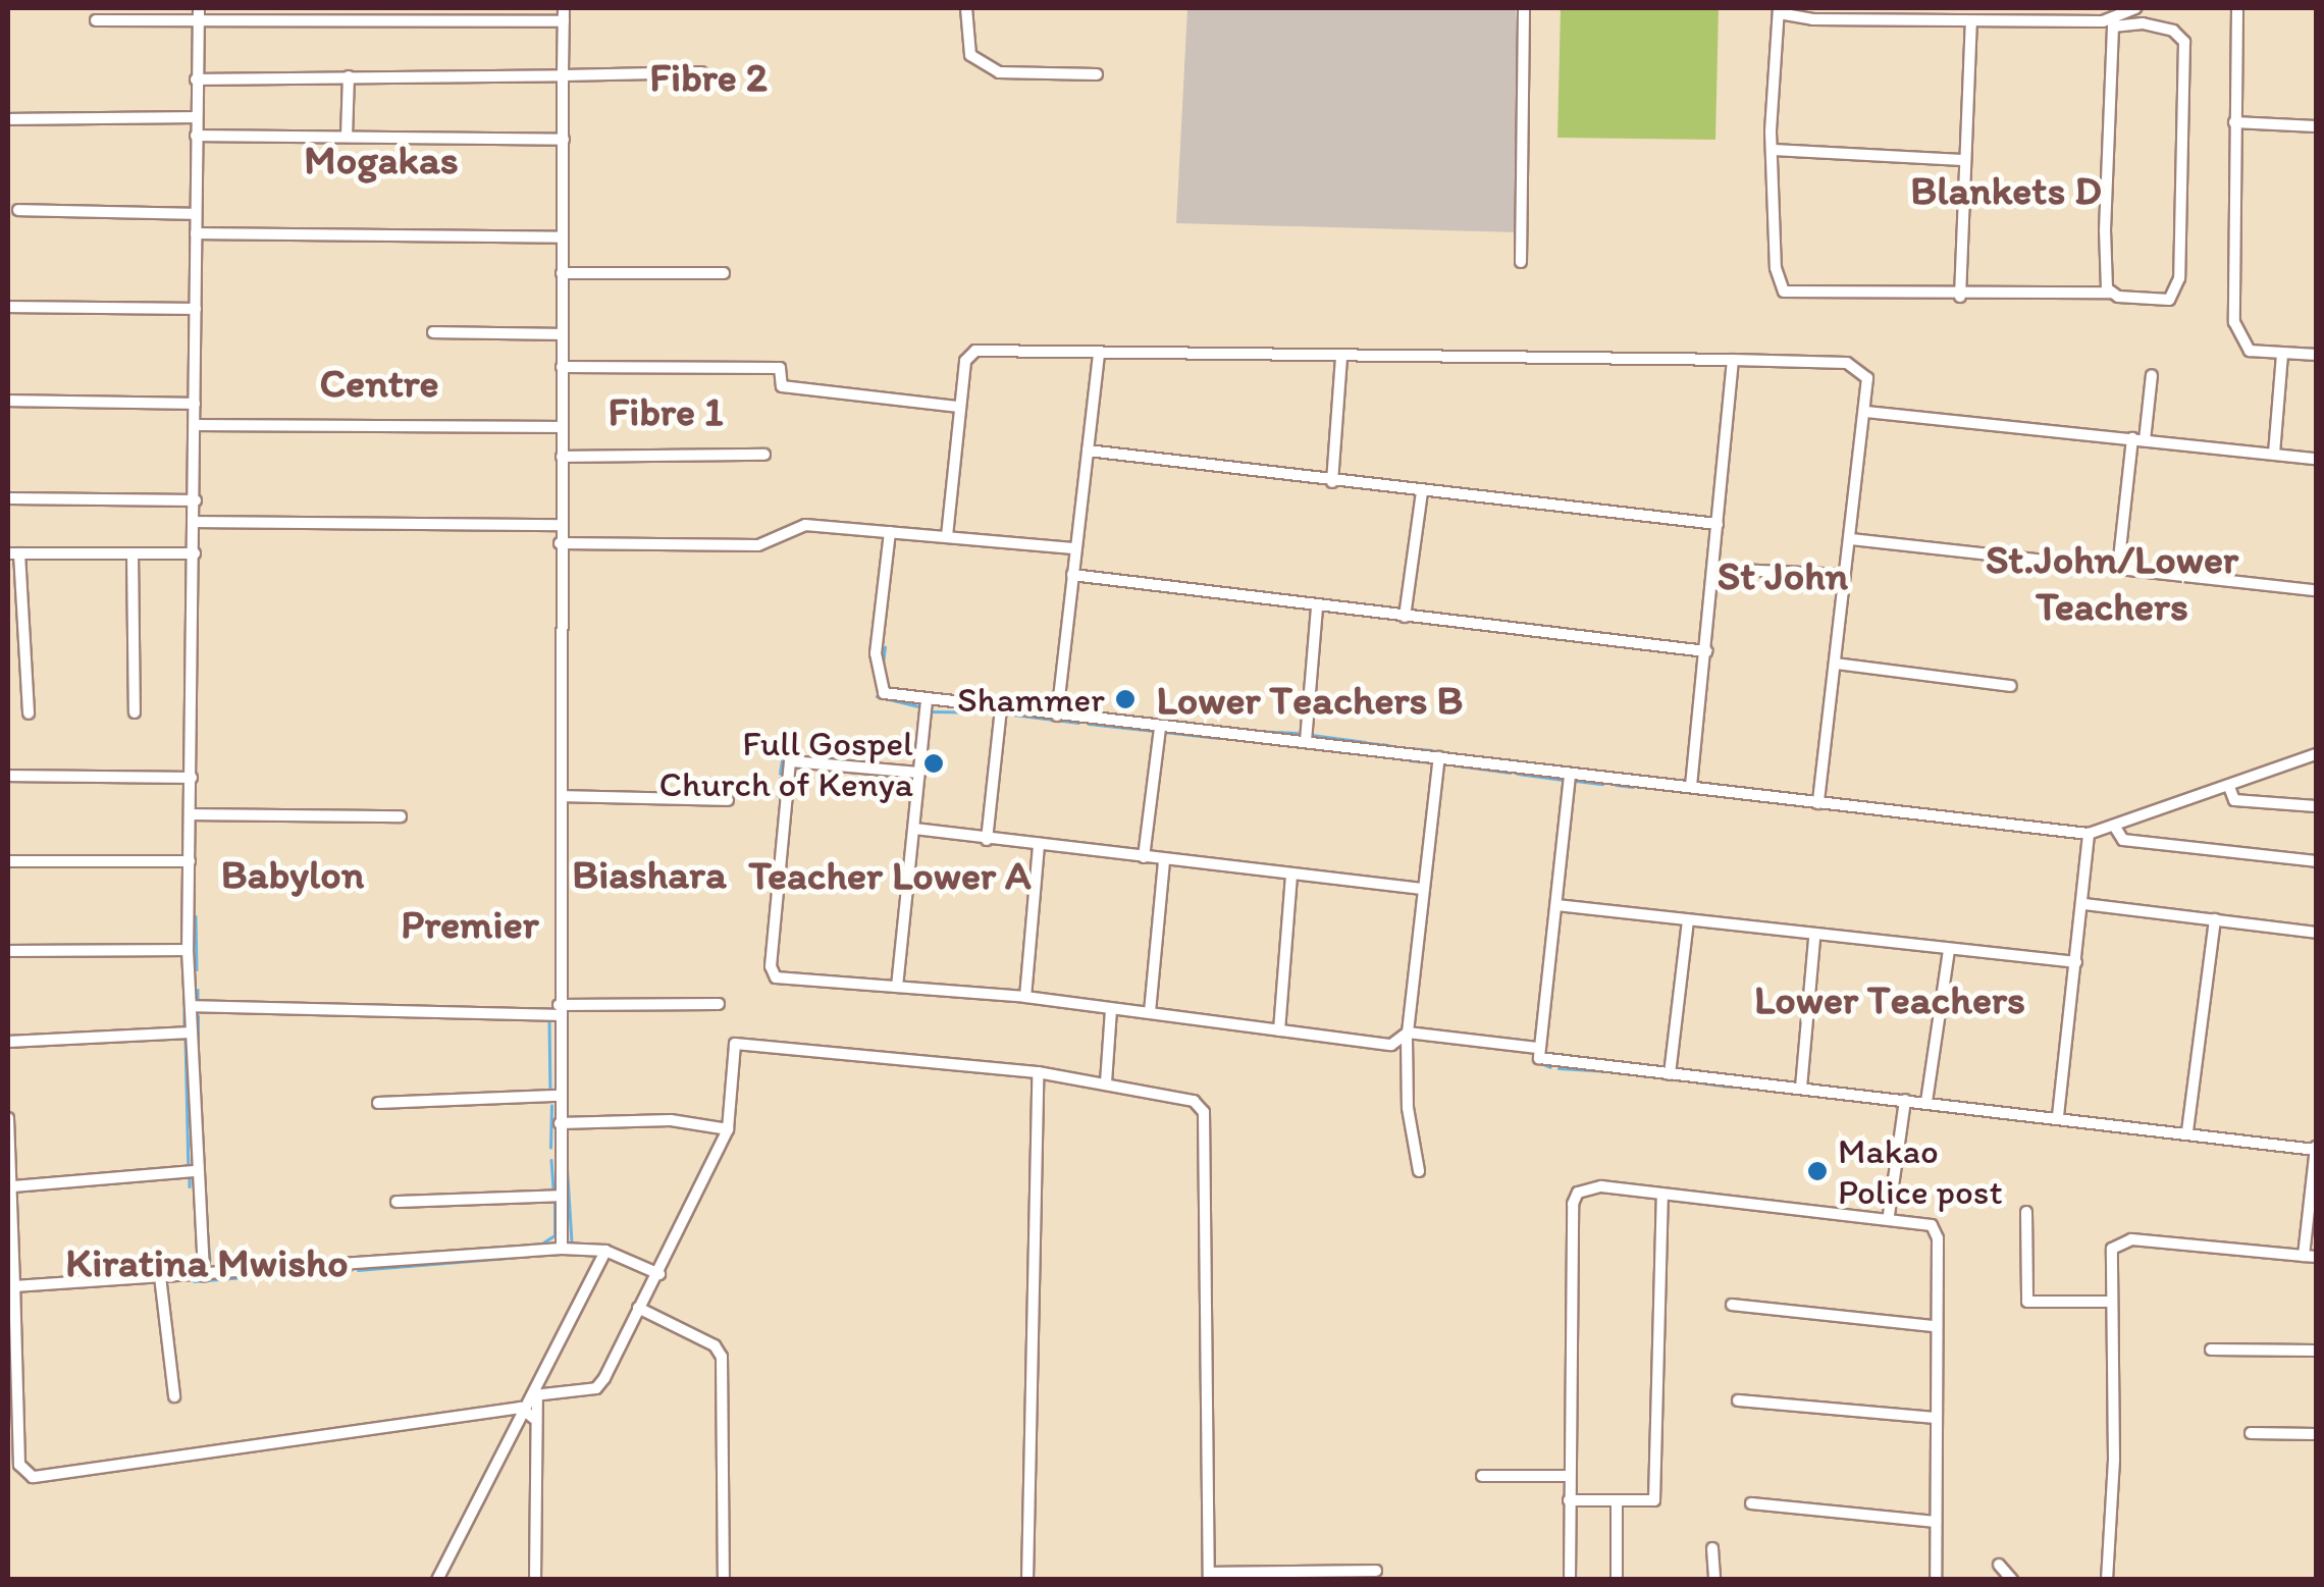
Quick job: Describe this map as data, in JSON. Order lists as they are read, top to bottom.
{
  "districts": [
    "Fibre 2",
    "Mogakas",
    "Blankets D",
    "Centre",
    "Fibre 1",
    "St.John/Lower Teachers",
    "St John",
    "Lower Teachers B",
    "Babylon",
    "Biashara",
    "Teacher Lower A",
    "Premier",
    "Lower Teachers",
    "Kiratina Mwisho"
  ],
  "places": ["Shammer", "Full Gospel Church of Kenya", "Makao Police post"]
}
